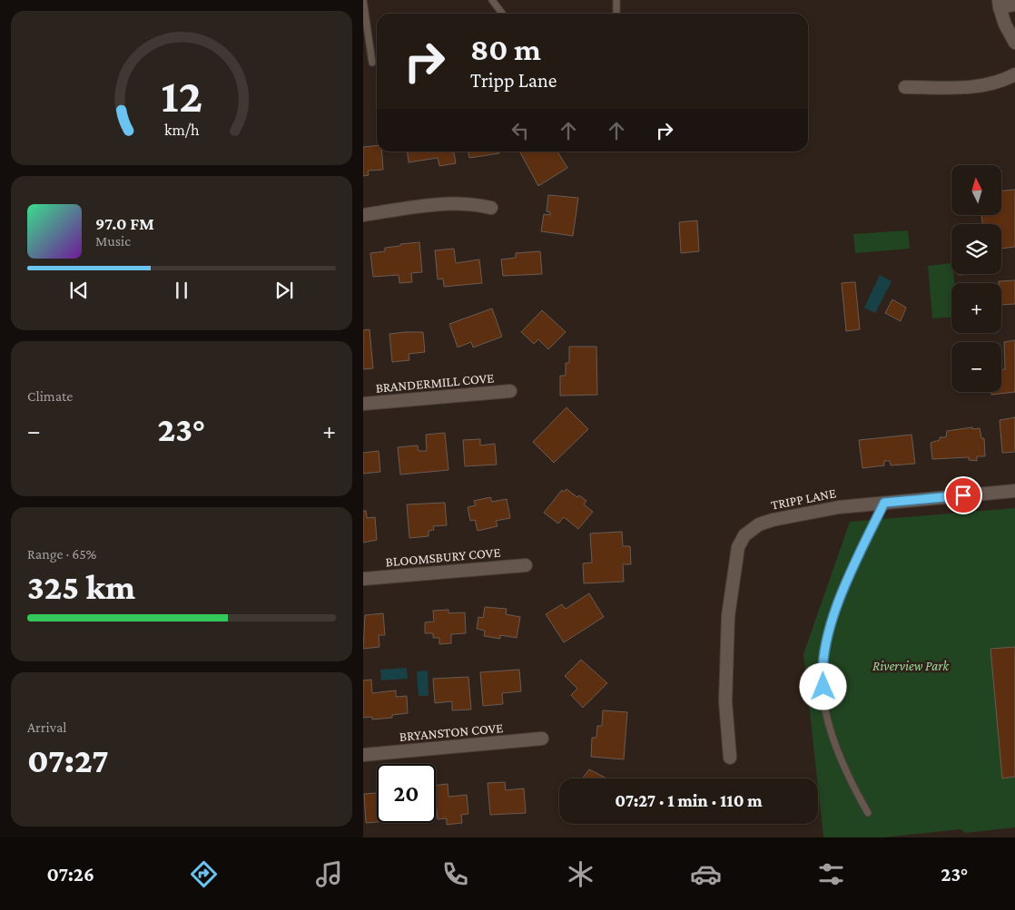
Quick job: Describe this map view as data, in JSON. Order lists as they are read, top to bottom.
{
  "streets": {
    "street": [
      "BRANDERMILL COVE",
      "TRIPP LANE",
      "BLOOMSBURY COVE",
      "BRYANSTON COVE"
    ]
  },
  "parks": ["Riverview Park"],
  "north": "top",
  "page": {
    "turn": ["80 m", "Tripp Lane"],
    "map_buttons": ["+", "−"],
    "song": ["97.0 FM", "Music"],
    "tile": [
      "Climate",
      ["Range · 65%", "325 km"],
      ["Arrival", "07:27"]
    ],
    "heat": ["−", "23°", "+"],
    "limit": "20",
    "trip": "07:27 · 1 min · 110 m",
    "tabs": ["07:26", "23°"],
    "gauge": ["12", "km/h"]
  }
}
